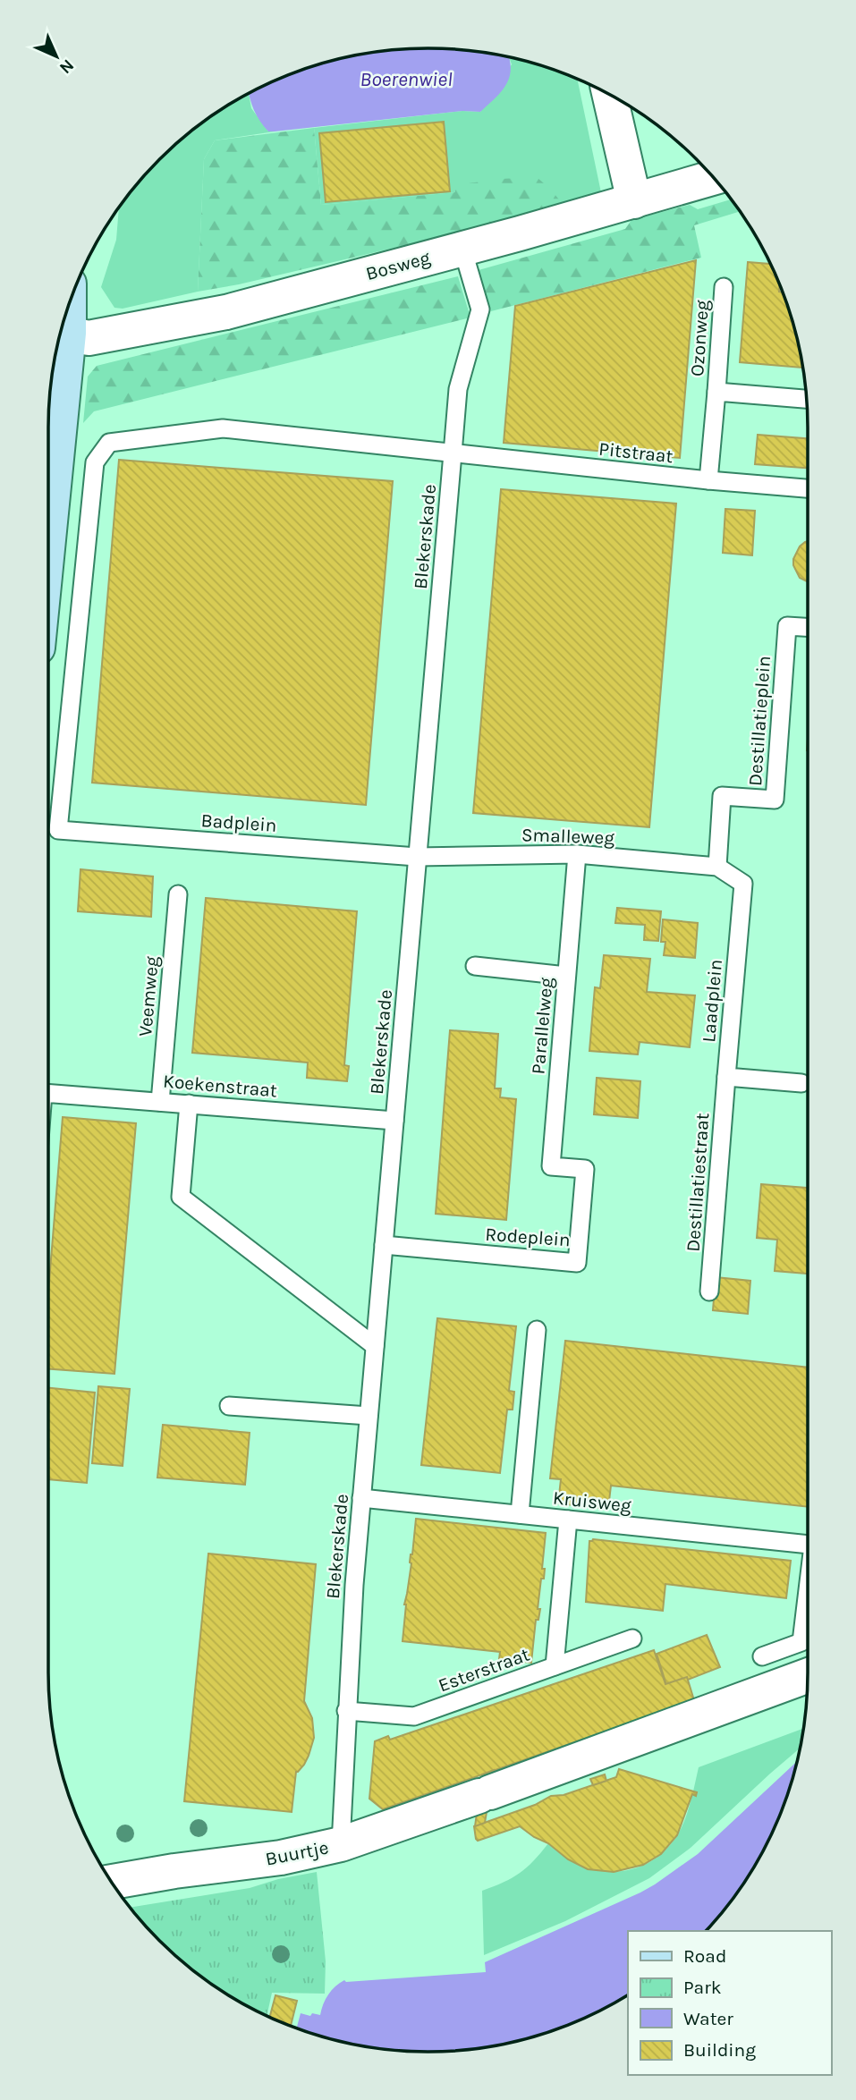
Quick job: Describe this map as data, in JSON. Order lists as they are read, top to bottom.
{
  "streets": {
    "street": ["Bosweg", "Buurtje"],
    "lane": [
      "Ozonweg",
      "Pitstraat",
      "Blekerskade",
      "Destillatieplein",
      "Badplein",
      "Smalleweg",
      "Veemweg",
      "Laadplein",
      "Parallelweg",
      "Koekenstraat",
      "Destillatiestraat",
      "Rodeplein",
      "Kruisweg",
      "Esterstraat"
    ]
  },
  "crossings": [
    ["Bosweg", "Blekerskade"],
    ["Ozonweg", "Pitstraat"],
    ["Pitstraat", "Blekerskade"],
    ["Pitstraat", "Badplein"],
    ["Blekerskade", "Badplein"],
    ["Blekerskade", "Smalleweg"],
    ["Blekerskade", "Koekenstraat"],
    ["Blekerskade", "Rodeplein"],
    ["Blekerskade", "Kruisweg"],
    ["Blekerskade", "Esterstraat"],
    ["Blekerskade", "Buurtje"],
    ["Destillatieplein", "Smalleweg"],
    ["Destillatieplein", "Laadplein"],
    ["Badplein", "Smalleweg"],
    ["Smalleweg", "Laadplein"],
    ["Smalleweg", "Parallelweg"],
    ["Veemweg", "Koekenstraat"],
    ["Laadplein", "Destillatiestraat"],
    ["Parallelweg", "Rodeplein"]
  ],
  "water": ["Boerenwiel"],
  "legend": [
    "Road",
    "Park",
    "Water",
    "Building"
  ],
  "north": "bottom right"
}
